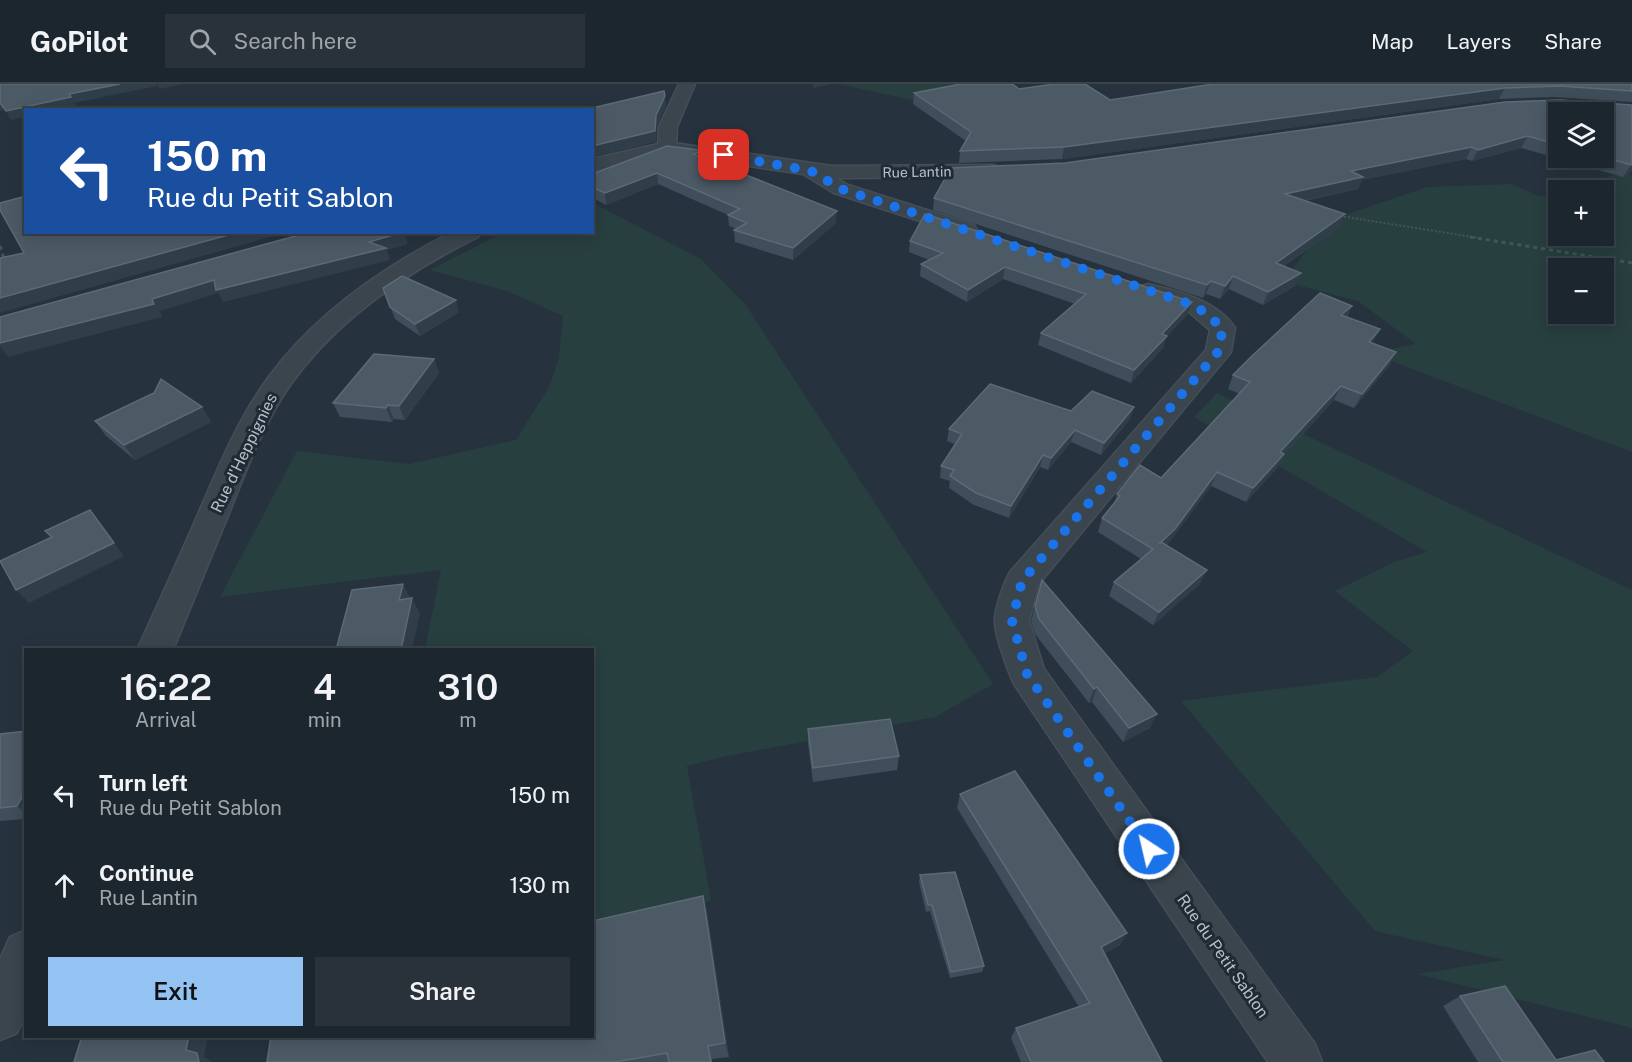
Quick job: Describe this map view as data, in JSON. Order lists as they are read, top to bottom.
{
  "streets": {
    "street": ["Rue Lantin", "Rue d'Heppignies", "Rue du Petit Sablon"]
  },
  "page": {
    "header": "GoPilot",
    "search": "Search here",
    "nav": ["Map", "Layers", "Share"],
    "map_buttons": ["+", "−"],
    "turn": ["150 m", "Rue du Petit Sablon"],
    "eta": [
      "16:22",
      "Arrival",
      "4",
      "min",
      "310",
      "m"
    ],
    "list": [
      {
        "name": "Turn left",
        "note": "Rue du Petit Sablon",
        "value": "150 m"
      },
      {
        "name": "Continue",
        "note": "Rue Lantin",
        "value": "130 m"
      }
    ],
    "buttons": ["Exit", "Share"]
  }
}
